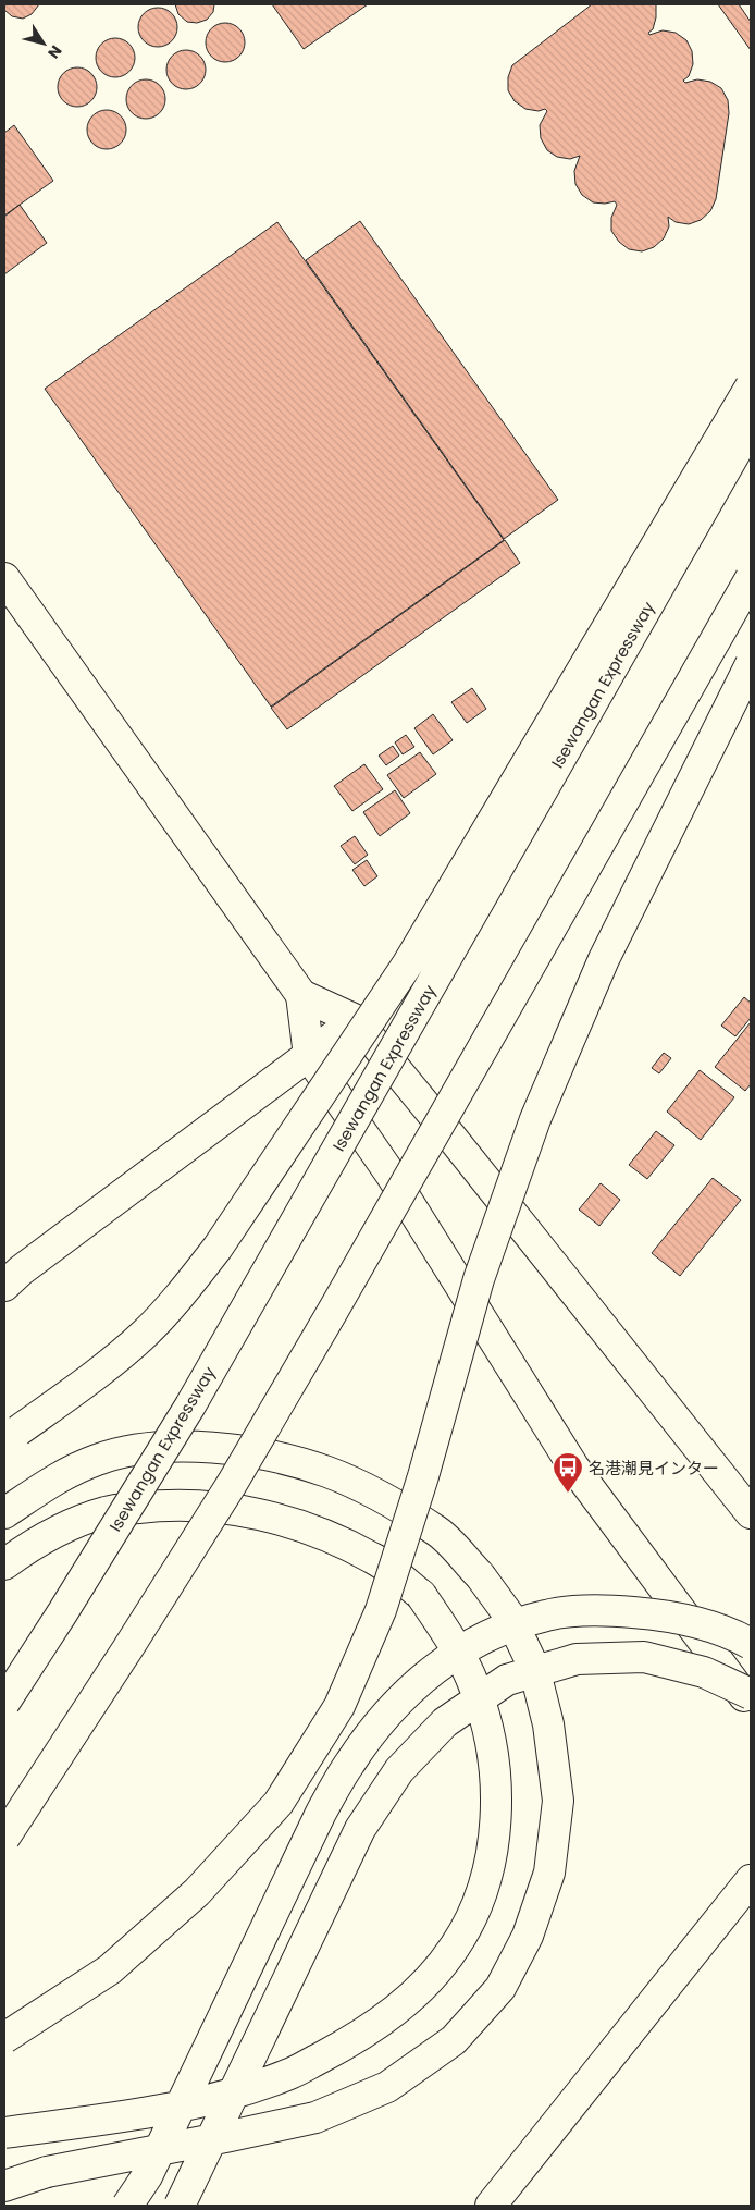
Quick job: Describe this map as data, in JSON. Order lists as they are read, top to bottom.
{
  "streets": {
    "main road": ["Isewangan Expressway"]
  },
  "places": {
    "bus stop": ["名港潮見インター"]
  },
  "north": "bottom right"
}
